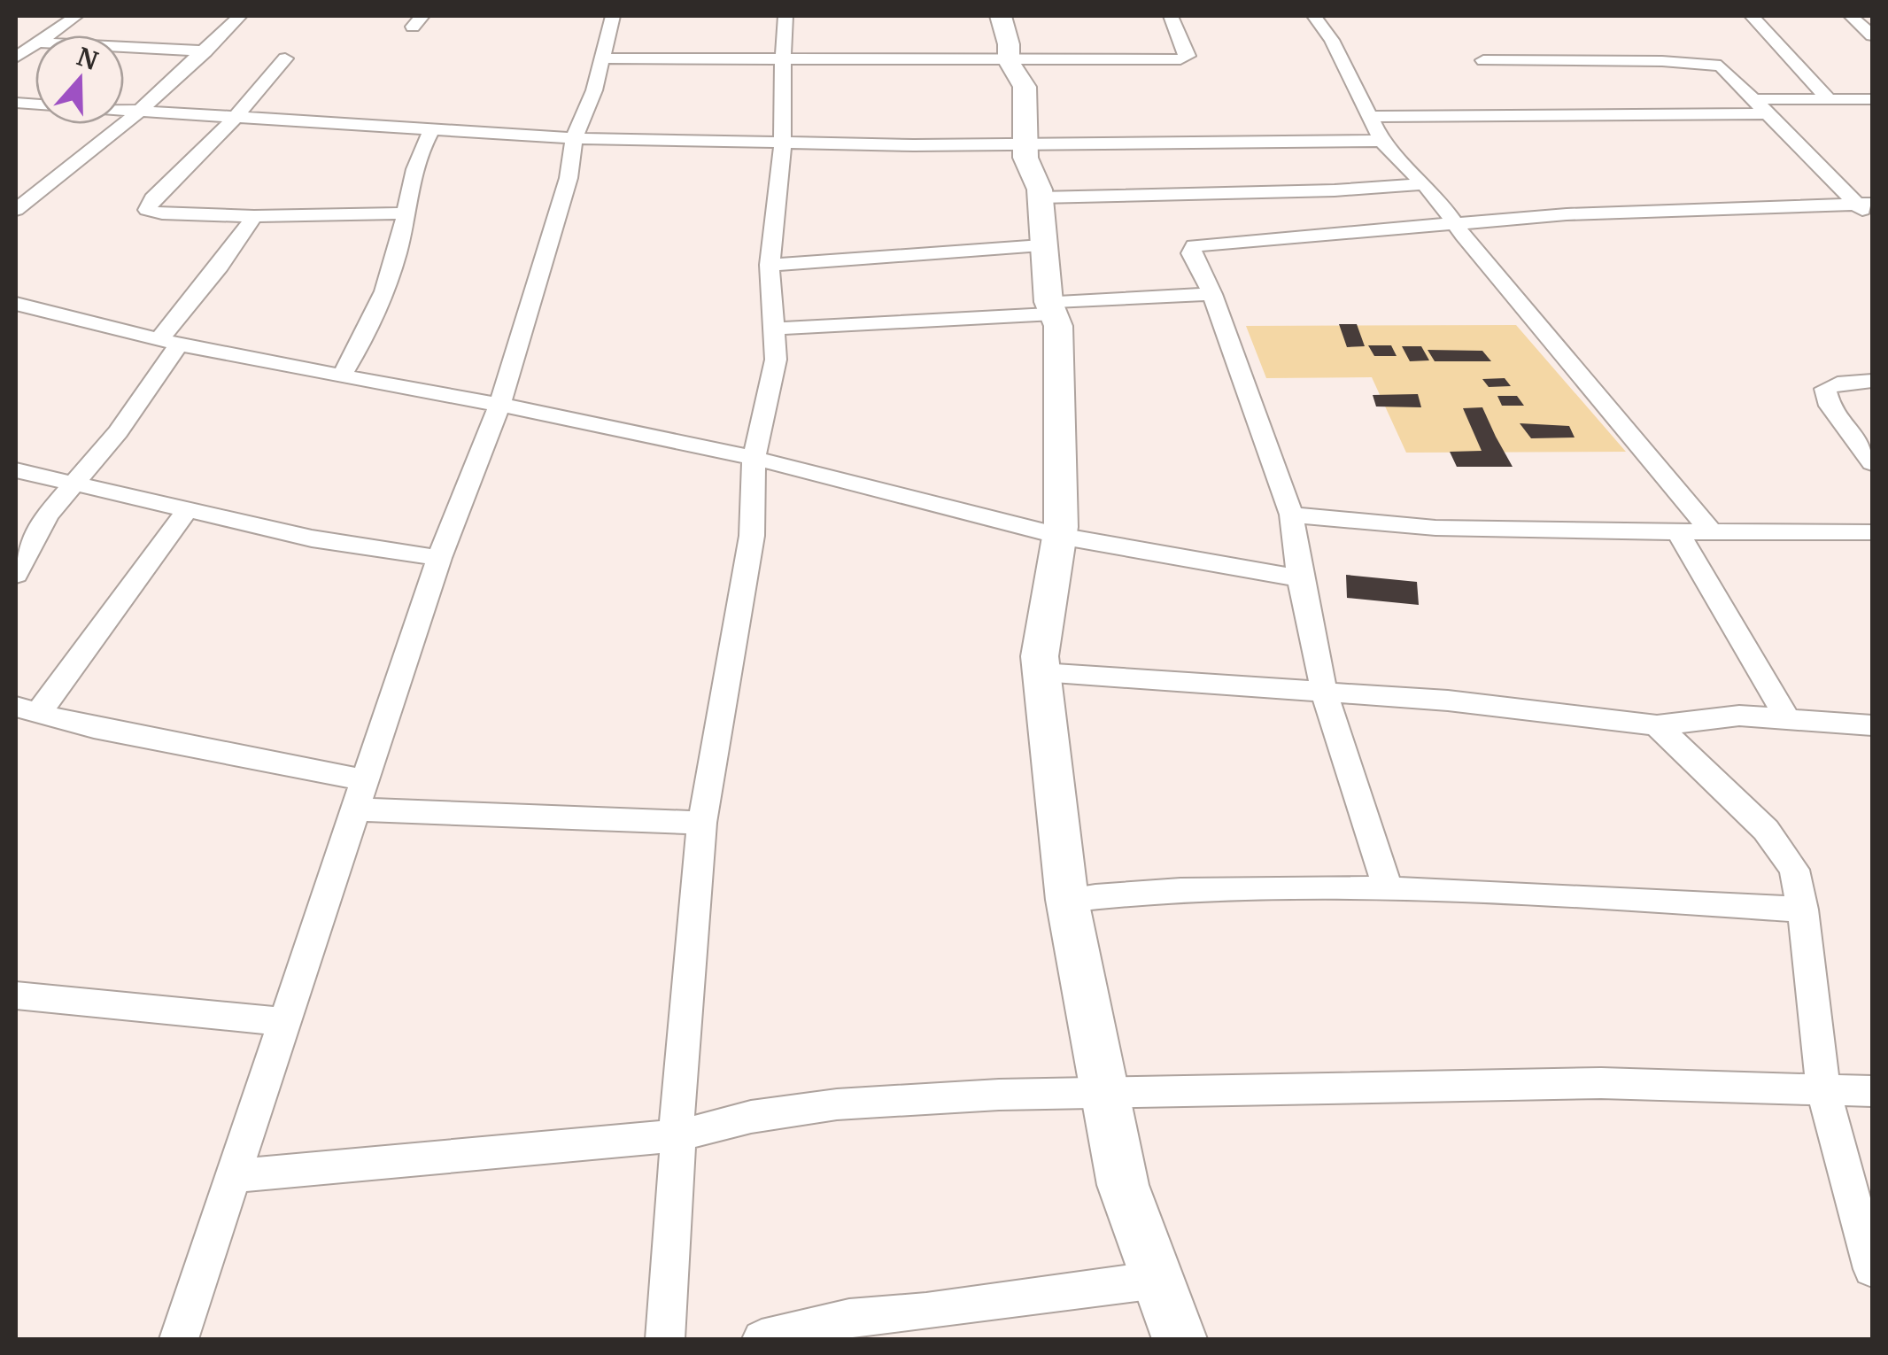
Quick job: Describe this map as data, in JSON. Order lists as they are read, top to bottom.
{
  "north": "top"
}
